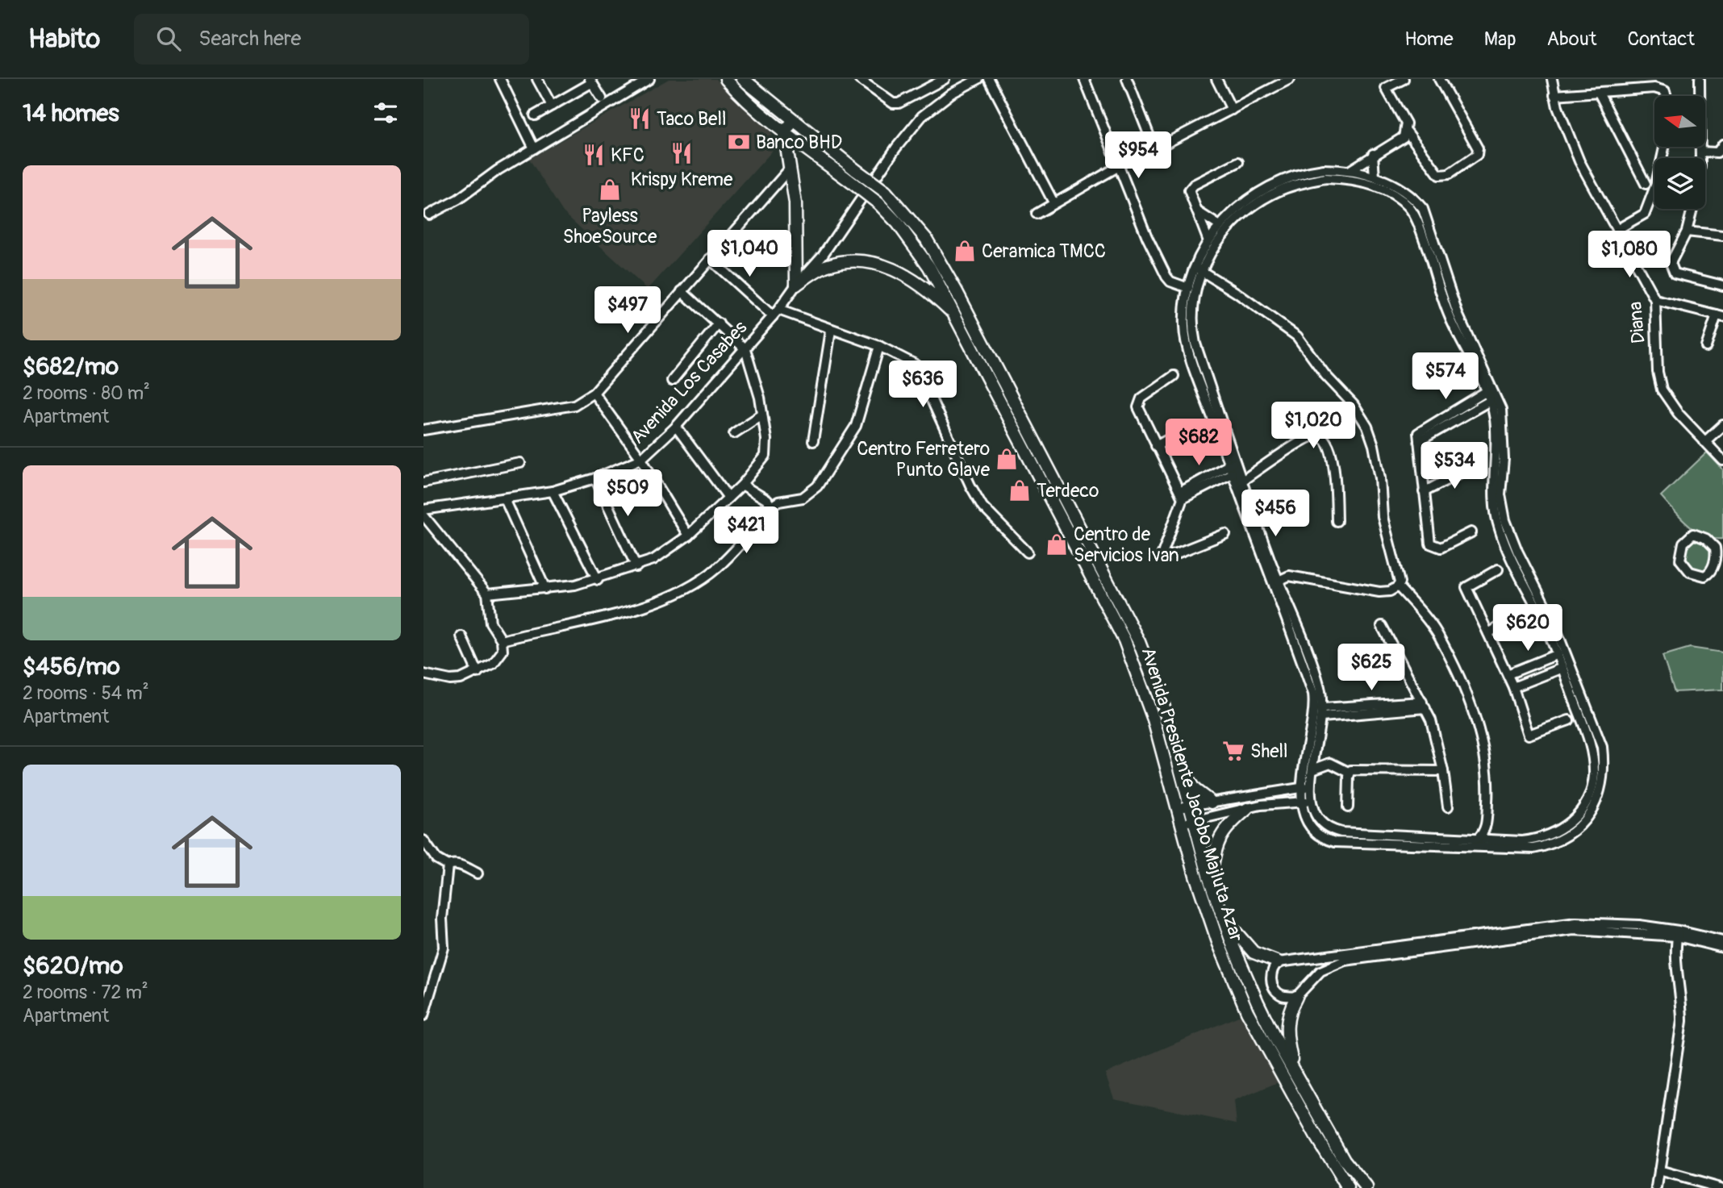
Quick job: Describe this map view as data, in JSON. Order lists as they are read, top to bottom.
{
  "streets": {
    "main road": ["Avenida Presidente Jacobo Majluta Azar"],
    "street": ["Diana", "Avenida Los Casabes"]
  },
  "places": {
    "restaurant": ["Taco Bell", "Krispy Kreme", "KFC"],
    "bank": ["Banco BHD"],
    "shop": [
      "Payless ShoeSource",
      "Ceramica TMCC",
      "Centro Ferretero Punto Glave",
      "Terdeco",
      "Centro de Servicios Ivan"
    ],
    "supermarket": ["Shell"]
  },
  "north": "left",
  "page": {
    "header": "Habito",
    "search": "Search here",
    "nav": [
      "Home",
      "Map",
      "About",
      "Contact"
    ],
    "heading": "14 homes",
    "price": [
      "$954",
      "$1,040",
      "$1,080",
      "$497",
      "$574",
      "$636",
      "$1,020",
      "$682",
      "$534",
      "$509",
      "$456",
      "$421",
      "$620",
      "$625"
    ],
    "list": [
      {
        "name": "$682/mo",
        "note": "2 rooms · 80 m² · Apartment"
      },
      {
        "name": "$456/mo",
        "note": "2 rooms · 54 m² · Apartment"
      },
      {
        "name": "$620/mo",
        "note": "2 rooms · 72 m² · Apartment"
      }
    ]
  }
}
